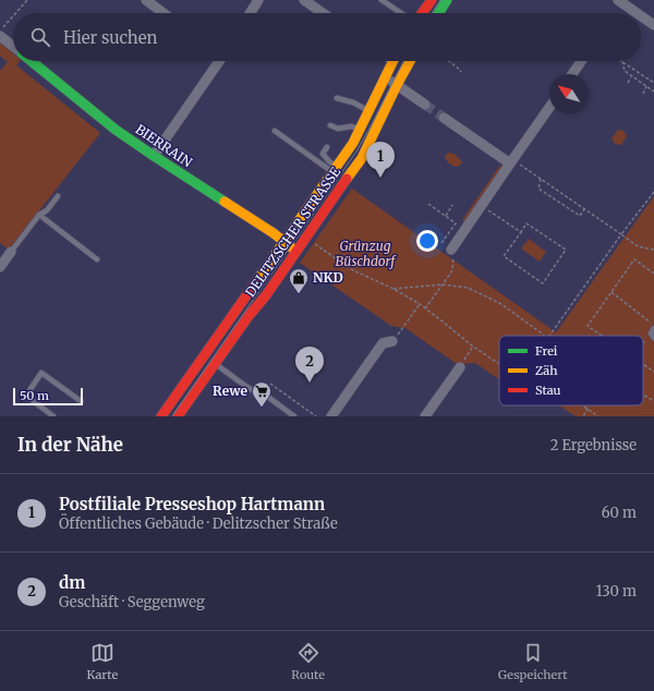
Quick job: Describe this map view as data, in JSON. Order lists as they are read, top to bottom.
{
  "streets": {
    "main road": ["BIERRAIN", "DELITZSCHER STRASSE"]
  },
  "crossings": [
    ["BIERRAIN", "DELITZSCHER STRASSE"]
  ],
  "parks": ["Grünzug Büschdorf"],
  "places": {
    "shop": ["NKD"],
    "supermarket": ["Rewe"]
  },
  "legend": ["Frei", "Zäh", "Stau"],
  "scale_bar": "50 m",
  "north": "top left",
  "page": {
    "search": "Hier suchen",
    "pins": ["1", "2"],
    "scale": "50 m",
    "heading": ["In der Nähe", "2 Ergebnisse"],
    "list": [
      {
        "mark": "1",
        "name": "Postfiliale Presseshop Hartmann",
        "note": "Öffentliches Gebäude · Delitzscher Straße",
        "value": "60 m"
      },
      {
        "mark": "2",
        "name": "dm",
        "note": "Geschäft · Seggenweg",
        "value": "130 m"
      }
    ],
    "nav": ["Karte", "Route", "Gespeichert"]
  }
}
